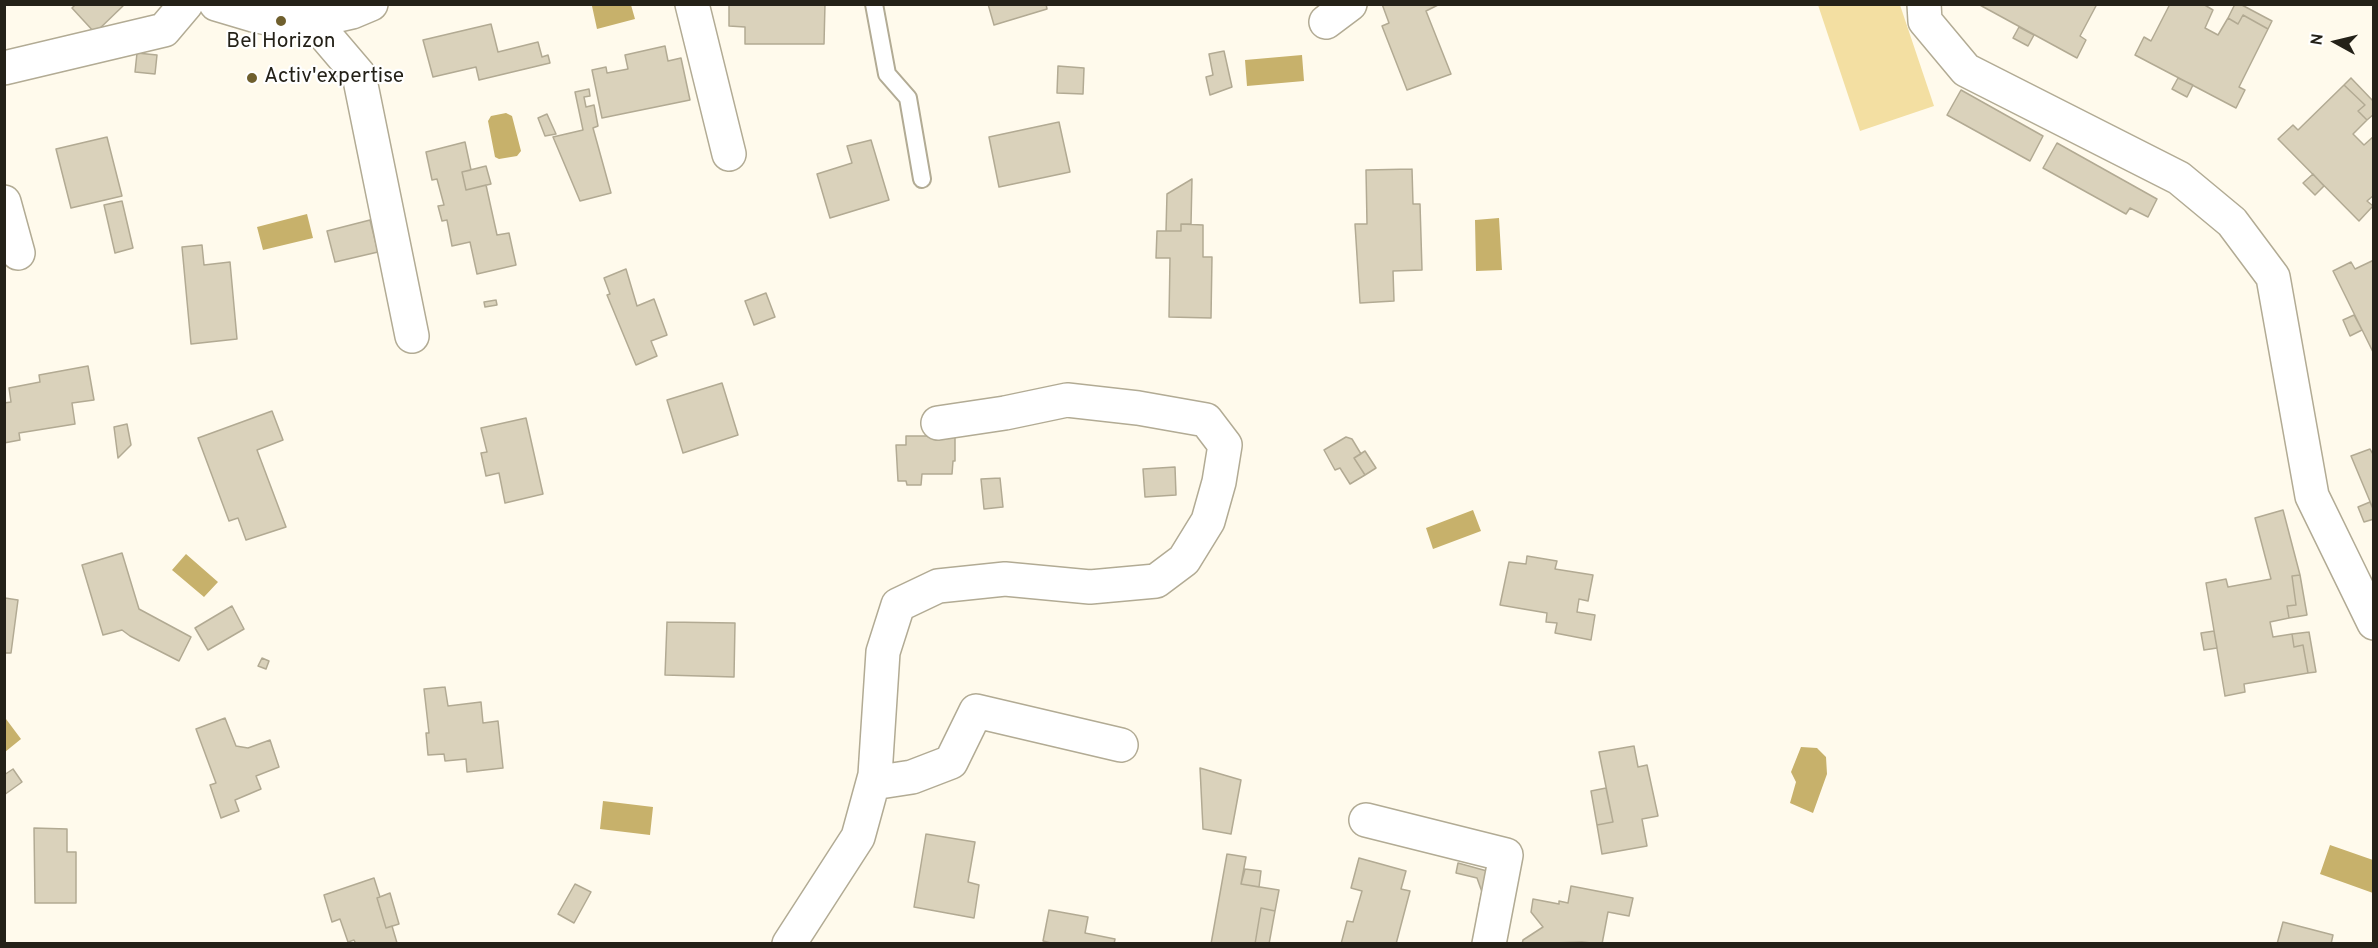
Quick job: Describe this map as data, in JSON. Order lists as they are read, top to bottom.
{
  "places": ["Bel Horizon", "Activ'expertise"],
  "north": "left"
}
